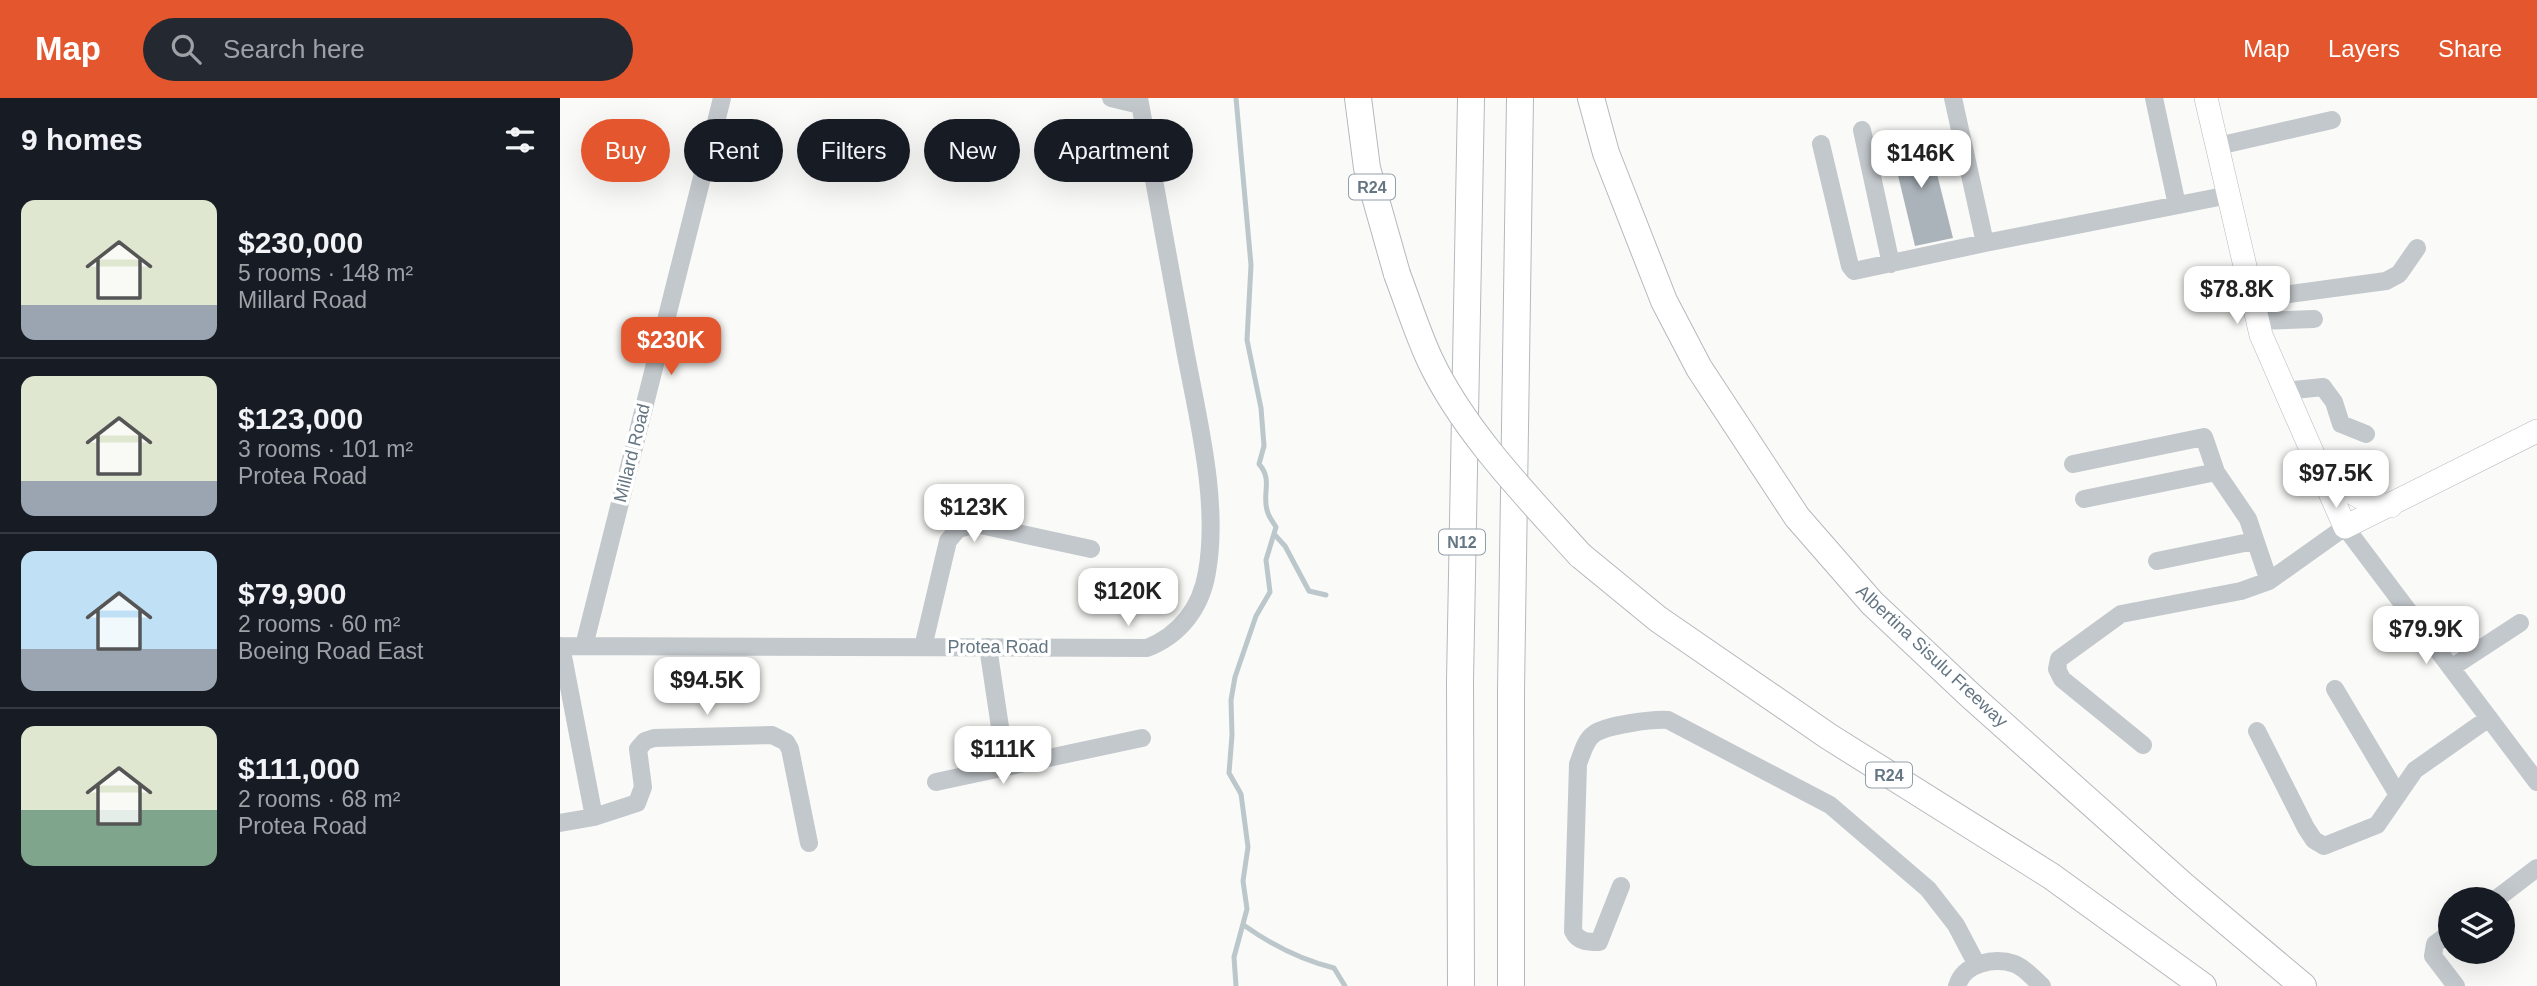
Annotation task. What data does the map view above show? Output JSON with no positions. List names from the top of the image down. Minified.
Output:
{"streets":{"highway":["R24","N12","Albertina Sisulu Freeway"],"street":["Millard Road","Protea Road"]},"crossings":[["Millard Road","Protea Road"]],"page":{"header":"Map","search":"Search here","nav":["Map","Layers","Share"],"heading":"9 homes","chip":["Buy","Rent","Filters","New","Apartment"],"price":["$146K","$78.8K","$230K","$97.5K","$123K","$120K","$79.9K","$94.5K","$111K"],"list":[{"name":"$230,000","note":"5 rooms · 148 m² · Millard Road"},{"name":"$123,000","note":"3 rooms · 101 m² · Protea Road"},{"name":"$79,900","note":"2 rooms · 60 m² · Boeing Road East"},{"name":"$111,000","note":"2 rooms · 68 m² · Protea Road"}]}}
